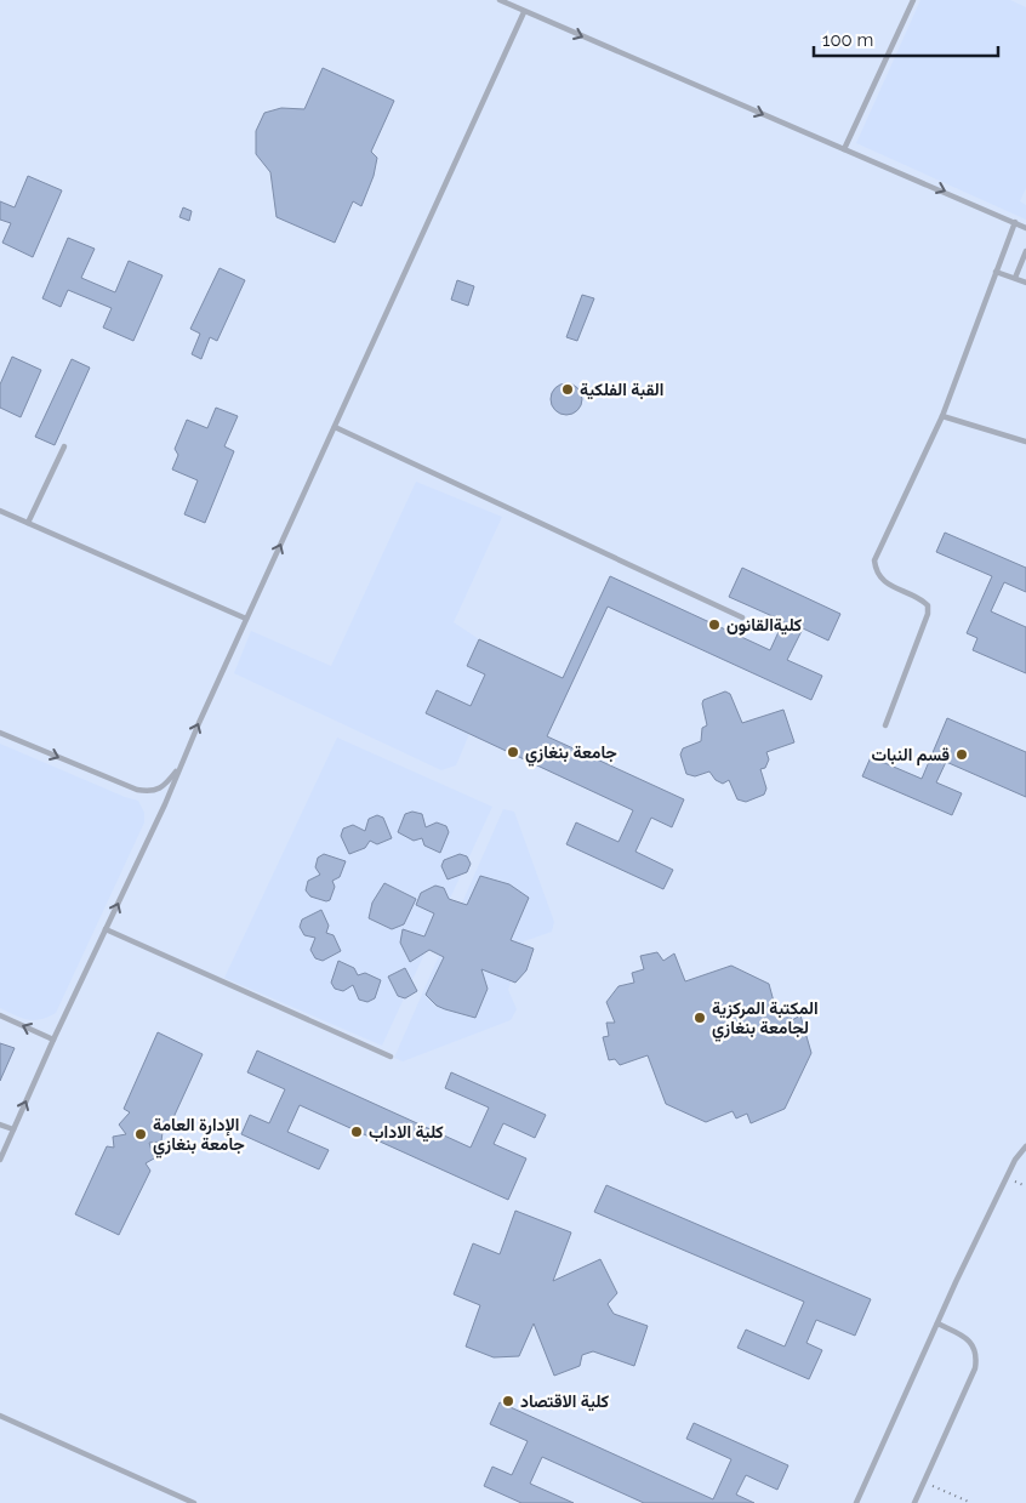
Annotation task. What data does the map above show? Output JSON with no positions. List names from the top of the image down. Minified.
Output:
{"places":["القبة الفلكية","كليةالقانون","جامعة بنغازي","قسم النبات","المكتبة المركزية لجامعة بنغازي","كلية الاداب","الإدارة العامة جامعة بنغازي","كلية الاقتصاد"],"scale_bar":"100 m"}
